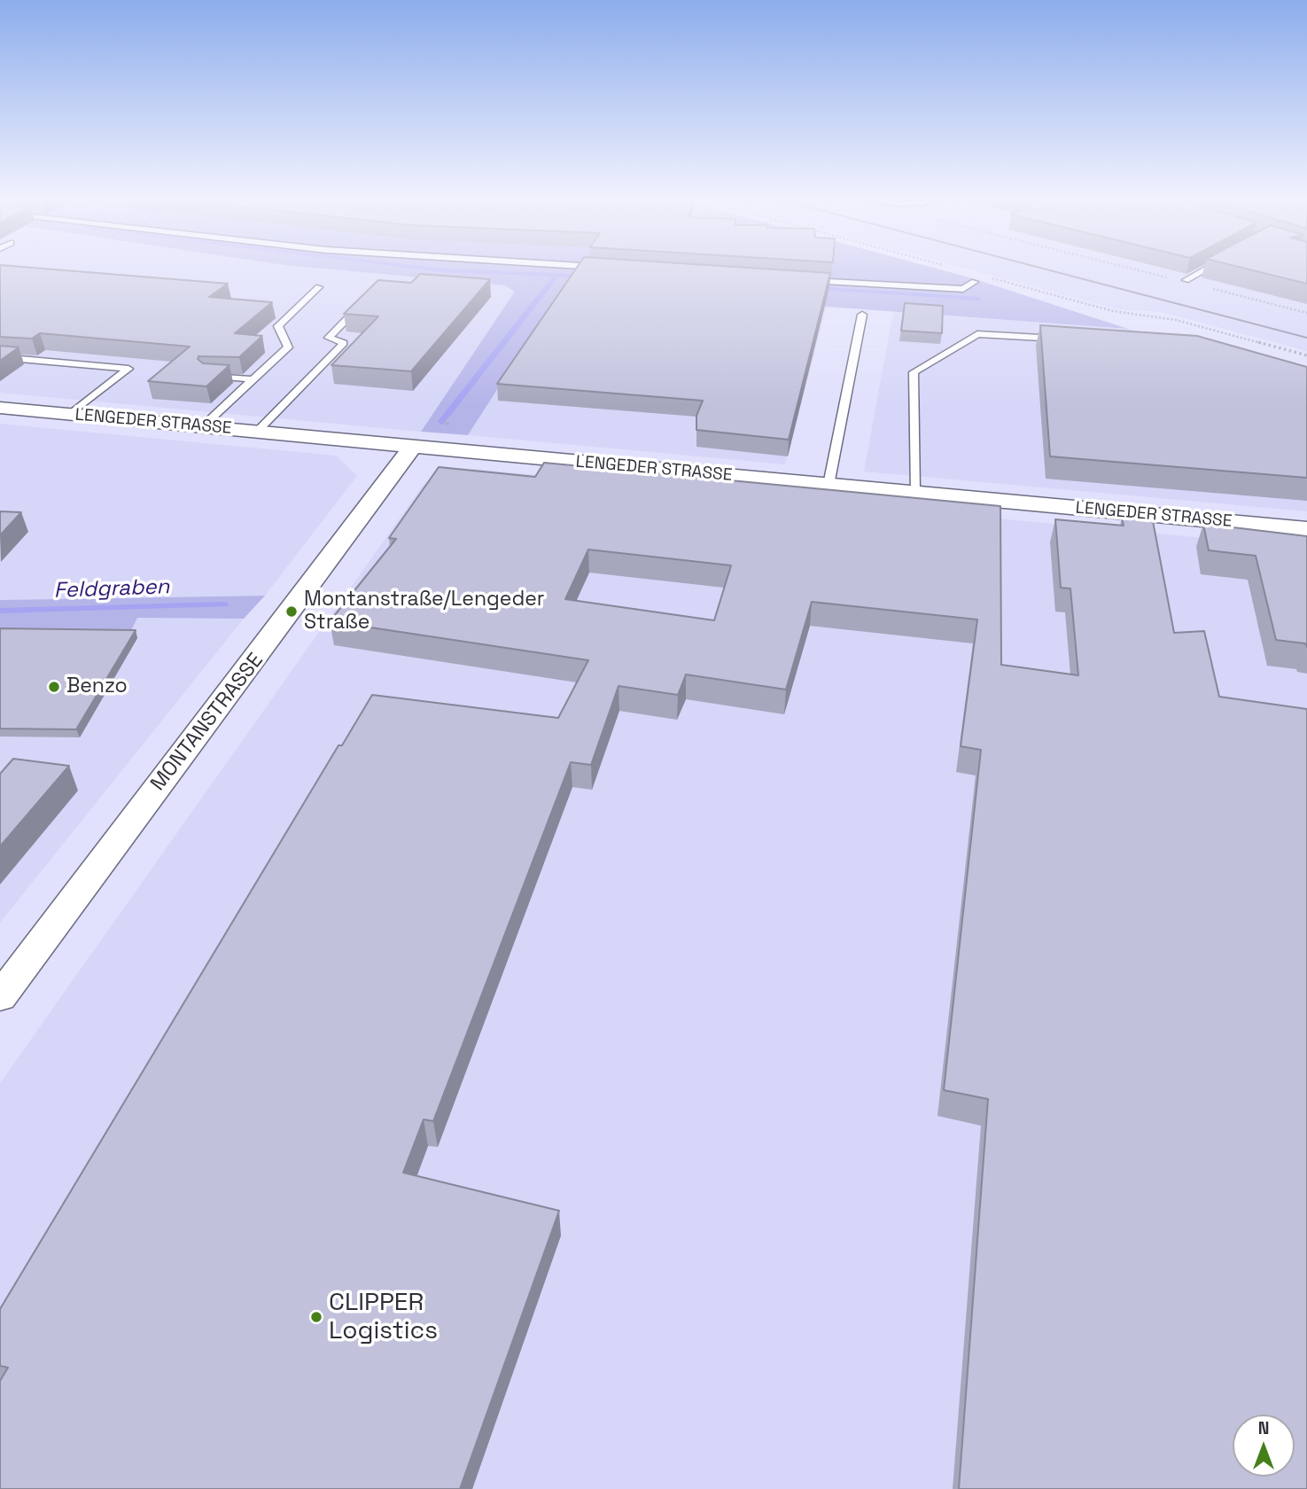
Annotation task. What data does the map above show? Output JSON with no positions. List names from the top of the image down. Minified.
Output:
{"streets":{"street":["LENGEDER STRASSE","MONTANSTRASSE"]},"crossings":[["LENGEDER STRASSE","MONTANSTRASSE"]],"water":["Feldgraben"],"places":["Montanstraße/Lengeder Straße","Benzo","CLIPPER Logistics"],"north":"top"}
